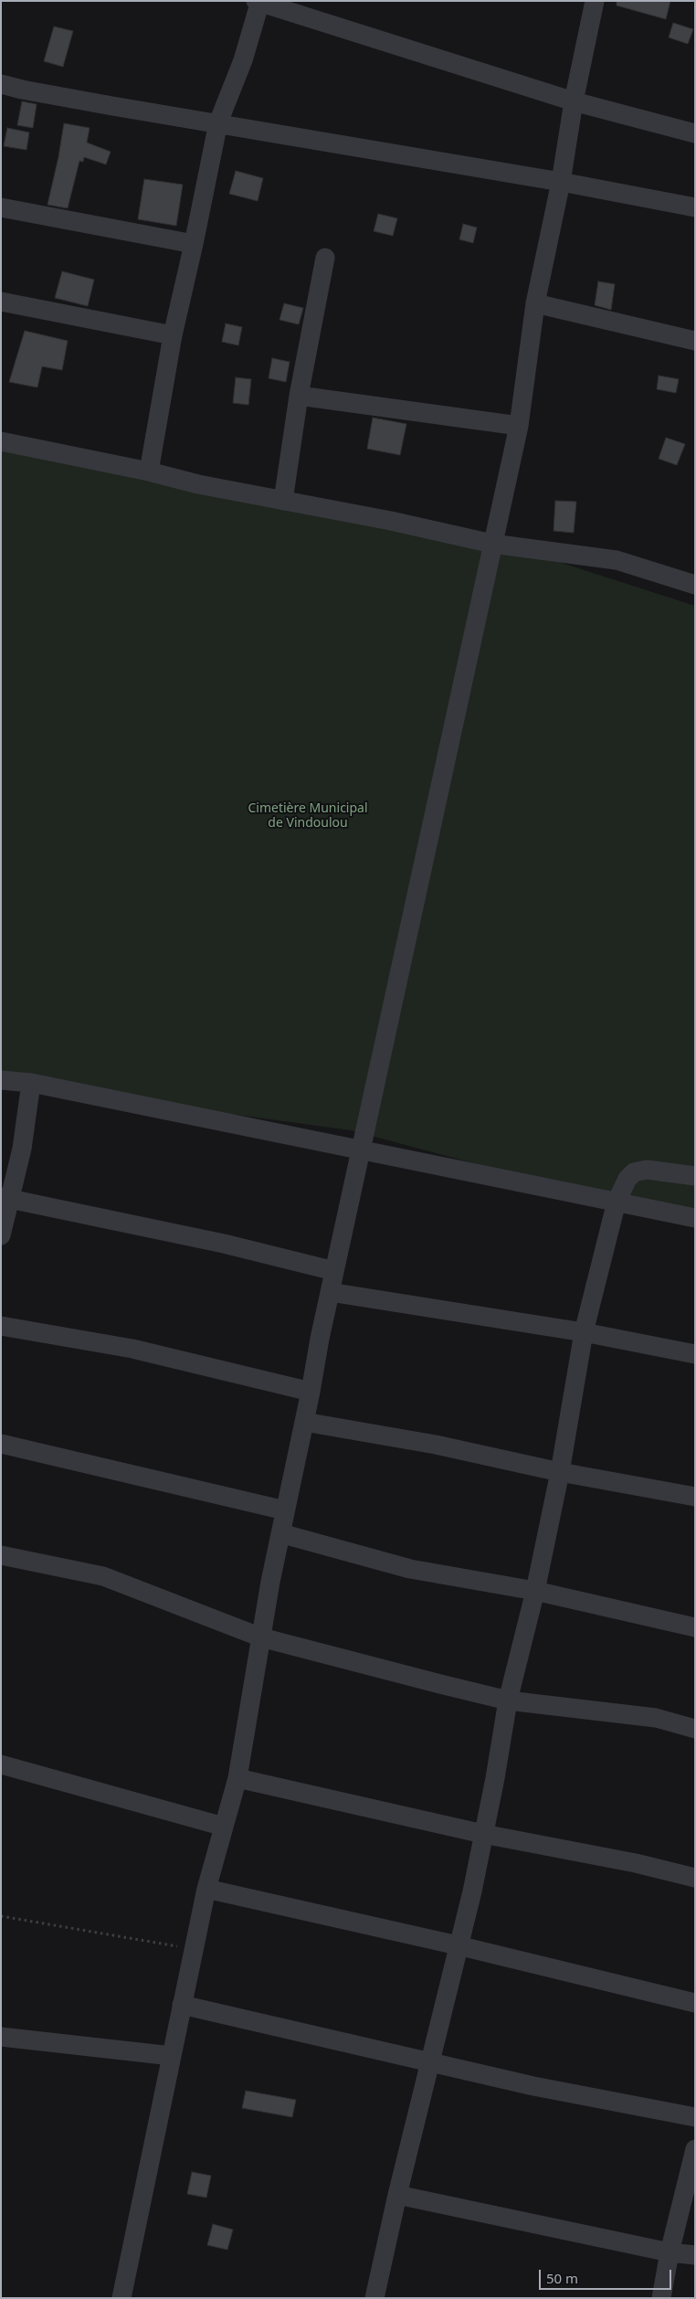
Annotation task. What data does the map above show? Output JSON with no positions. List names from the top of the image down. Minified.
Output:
{"parks":["Cimetière Municipal de Vindoulou"],"scale_bar":"50 m"}
